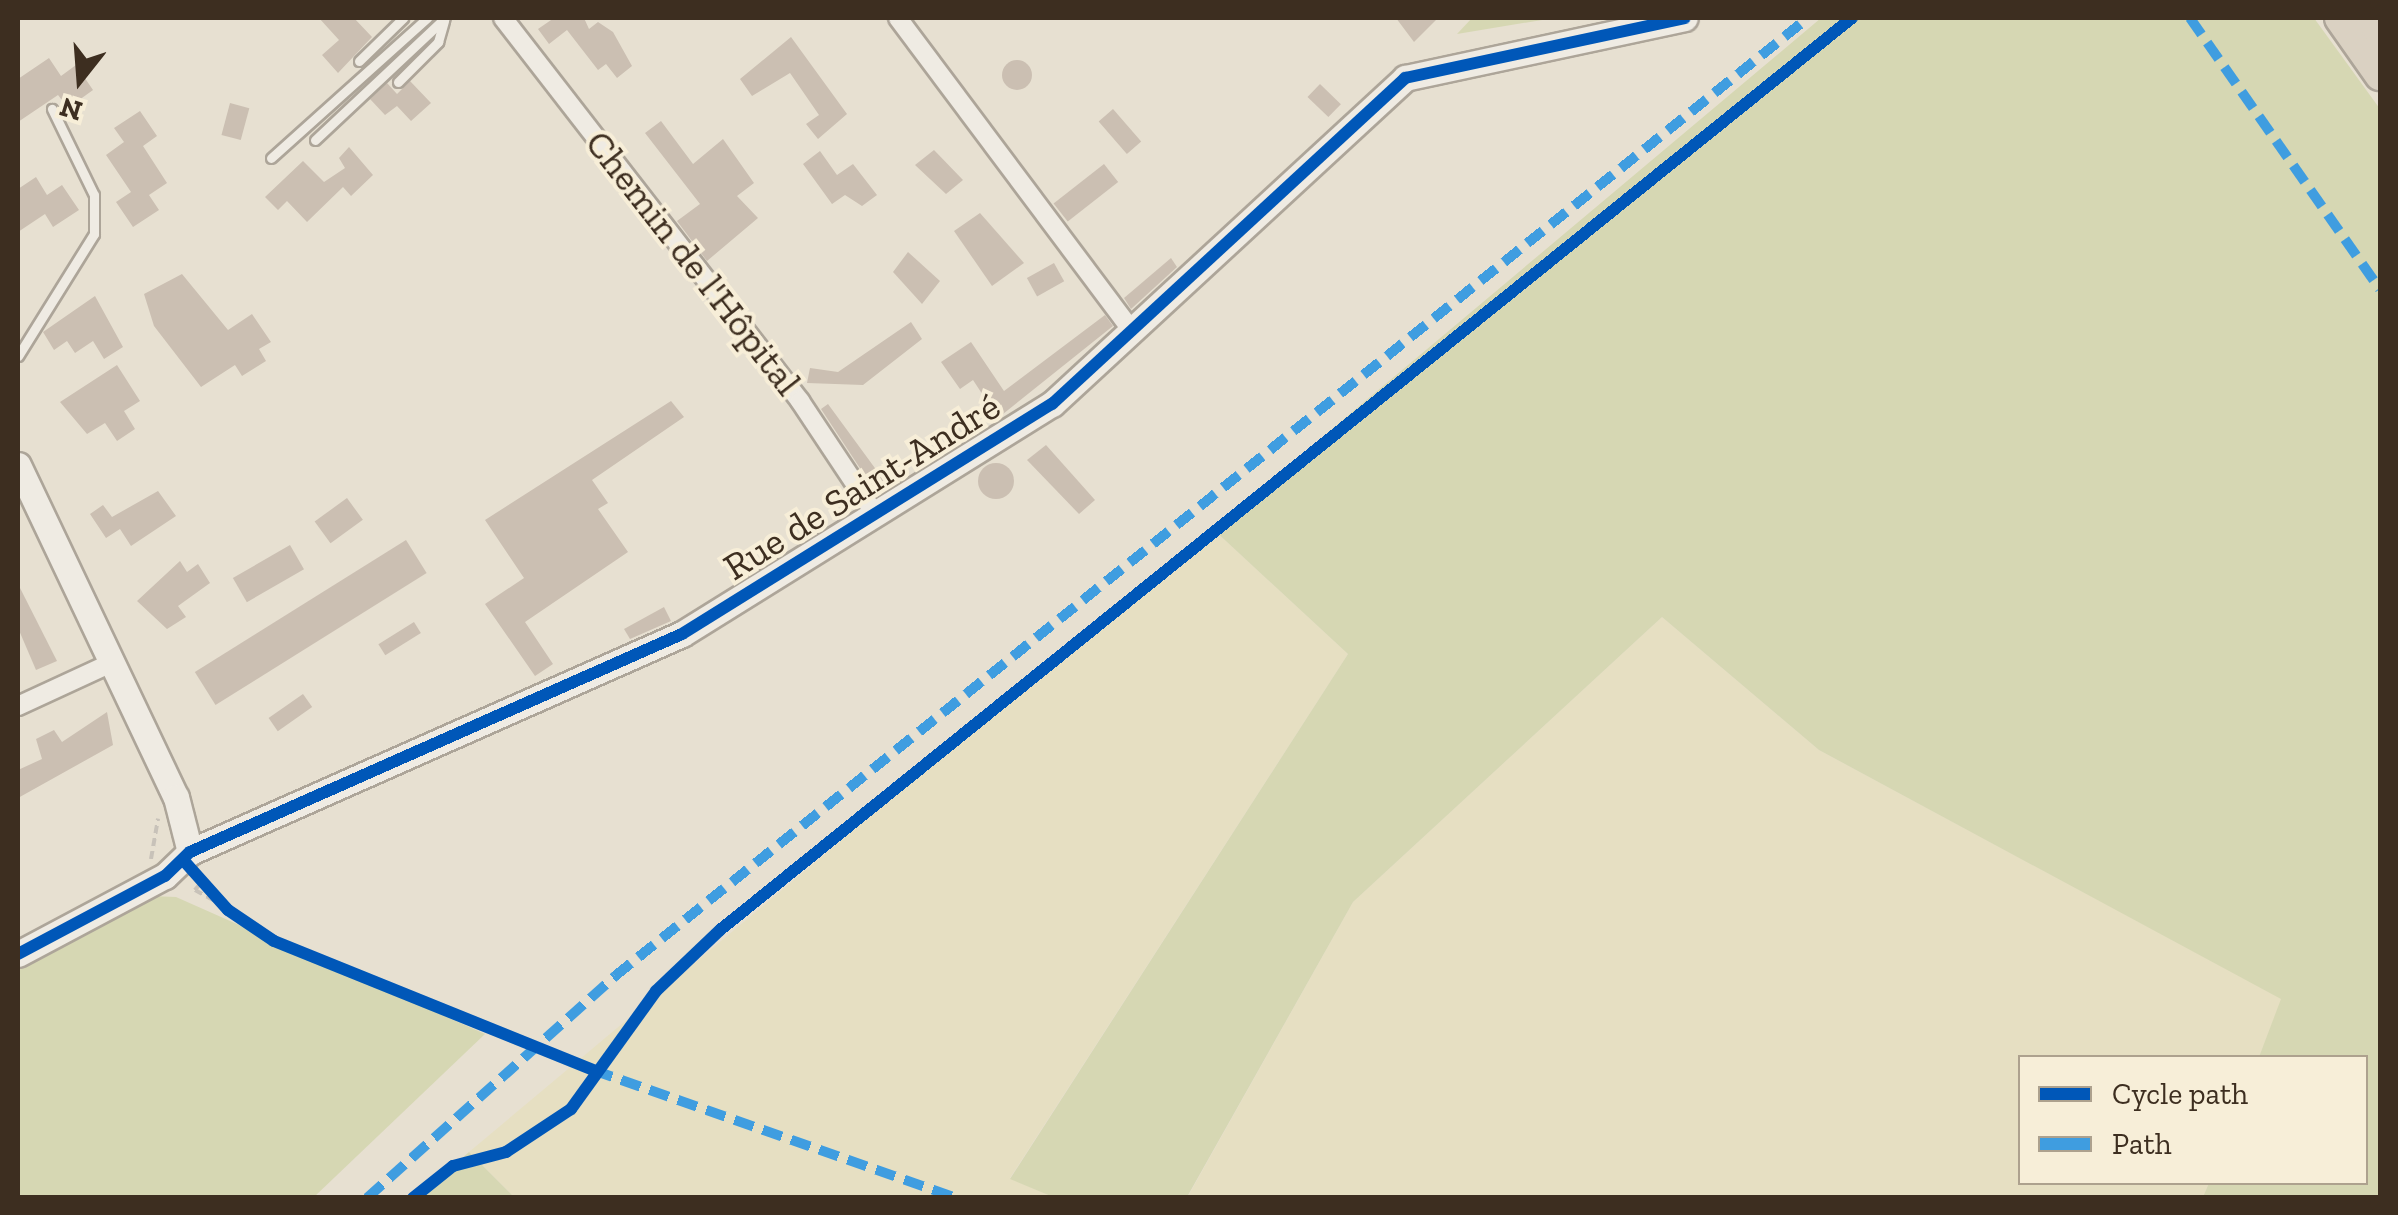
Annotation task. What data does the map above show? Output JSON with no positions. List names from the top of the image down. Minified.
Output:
{"streets":{"street":["Chemin de l'Hôpital","Rue de Saint-André"]},"crossings":[["Chemin de l'Hôpital","Rue de Saint-André"]],"legend":["Cycle path","Path"],"north":"bottom"}
